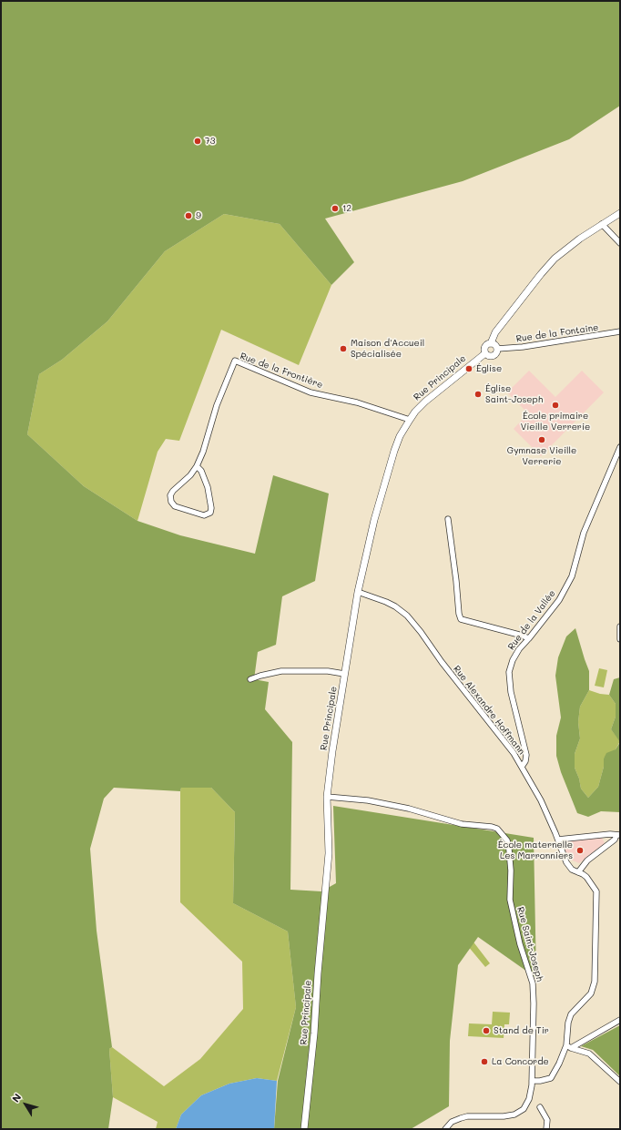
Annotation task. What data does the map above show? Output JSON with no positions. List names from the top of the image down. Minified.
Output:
{"streets":{"street":["Rue de la Fontaine","Rue de la Frontière","Rue Principale","Rue de la Vallée","Rue Alexandre Hoffmann","Rue Saint-Joseph"]},"crossings":[["Rue de la Fontaine","Rue Principale"],["Rue de la Frontière","Rue Principale"],["Rue Principale","Rue Alexandre Hoffmann"],["Rue Principale","Rue Saint-Joseph"],["Rue de la Vallée","Rue Alexandre Hoffmann"],["Rue Alexandre Hoffmann","Rue Saint-Joseph"]],"places":["73","12","9","Maison d'Accueil Spécialisée","Église","Église Saint-Joseph","École primaire Vieille Verrerie","Gymnase Vieille Verrerie","École maternelle Les Marronniers","Stand de Tir","La Concorde"],"north":"top left"}
